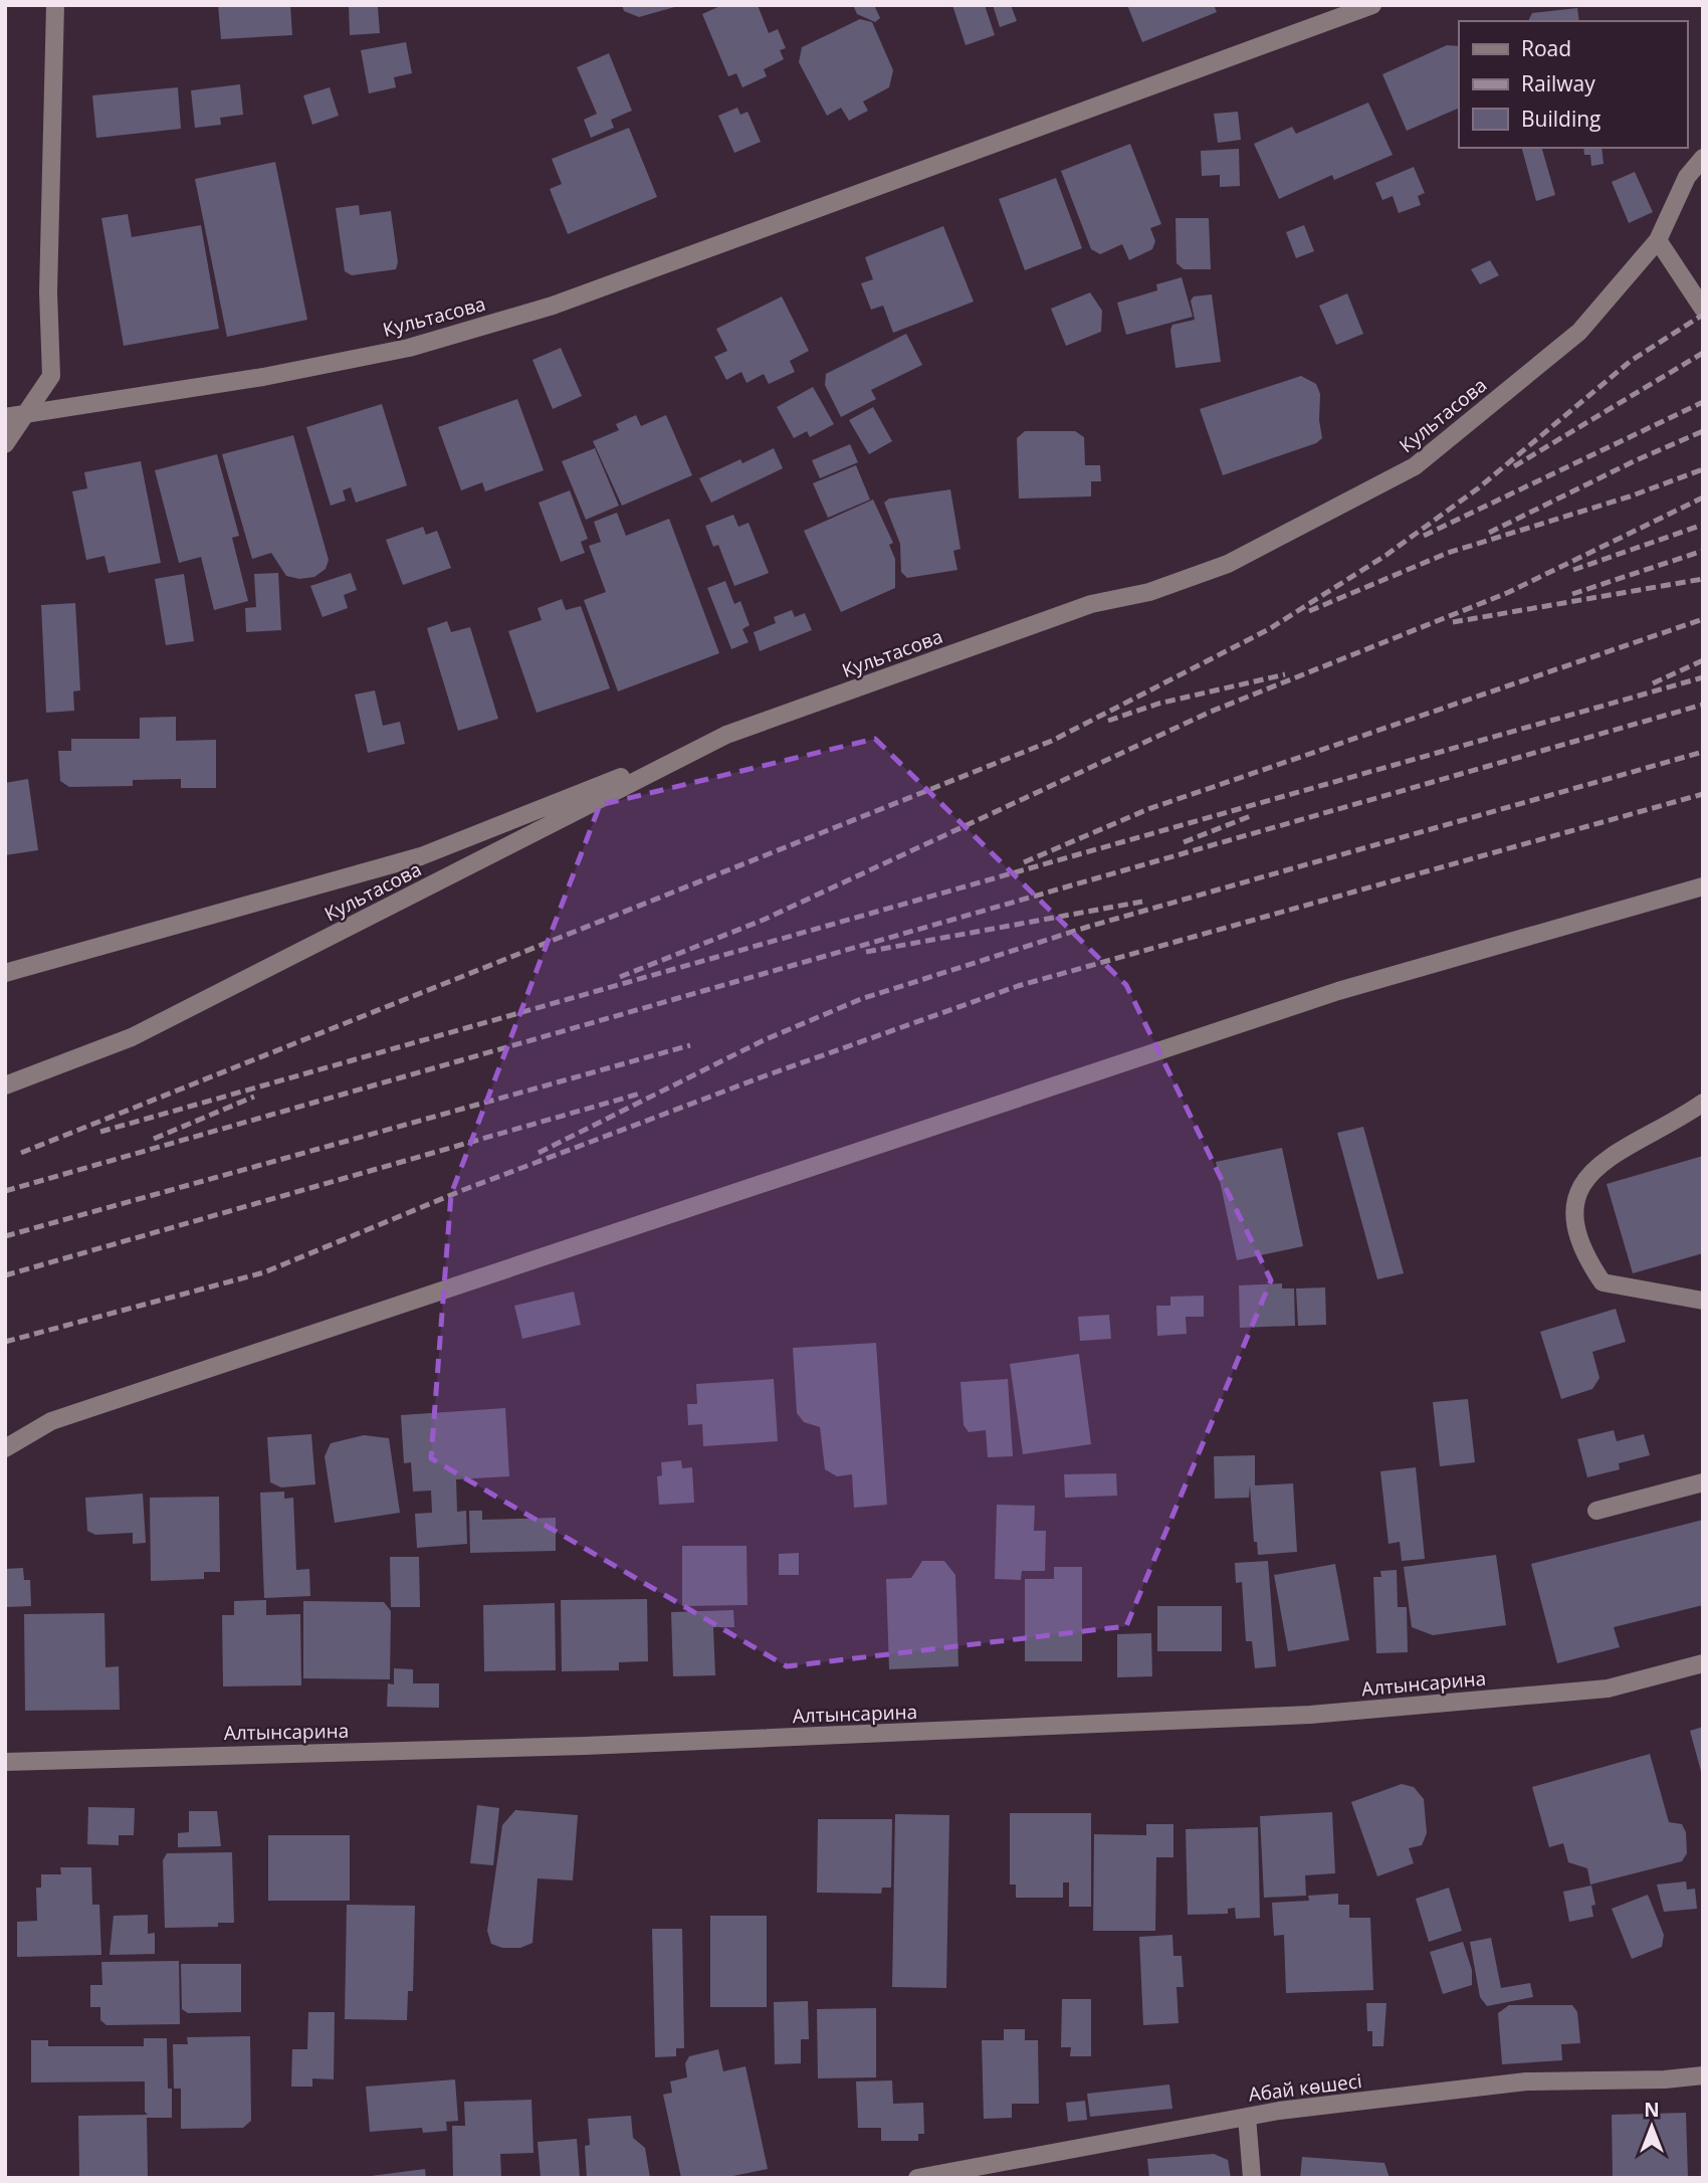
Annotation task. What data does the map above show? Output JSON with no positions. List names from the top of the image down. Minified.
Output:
{"streets":{"street":["Культасова","Алтынсарина","Абай көшесі"]},"legend":["Road","Railway","Building"],"north":"top"}
